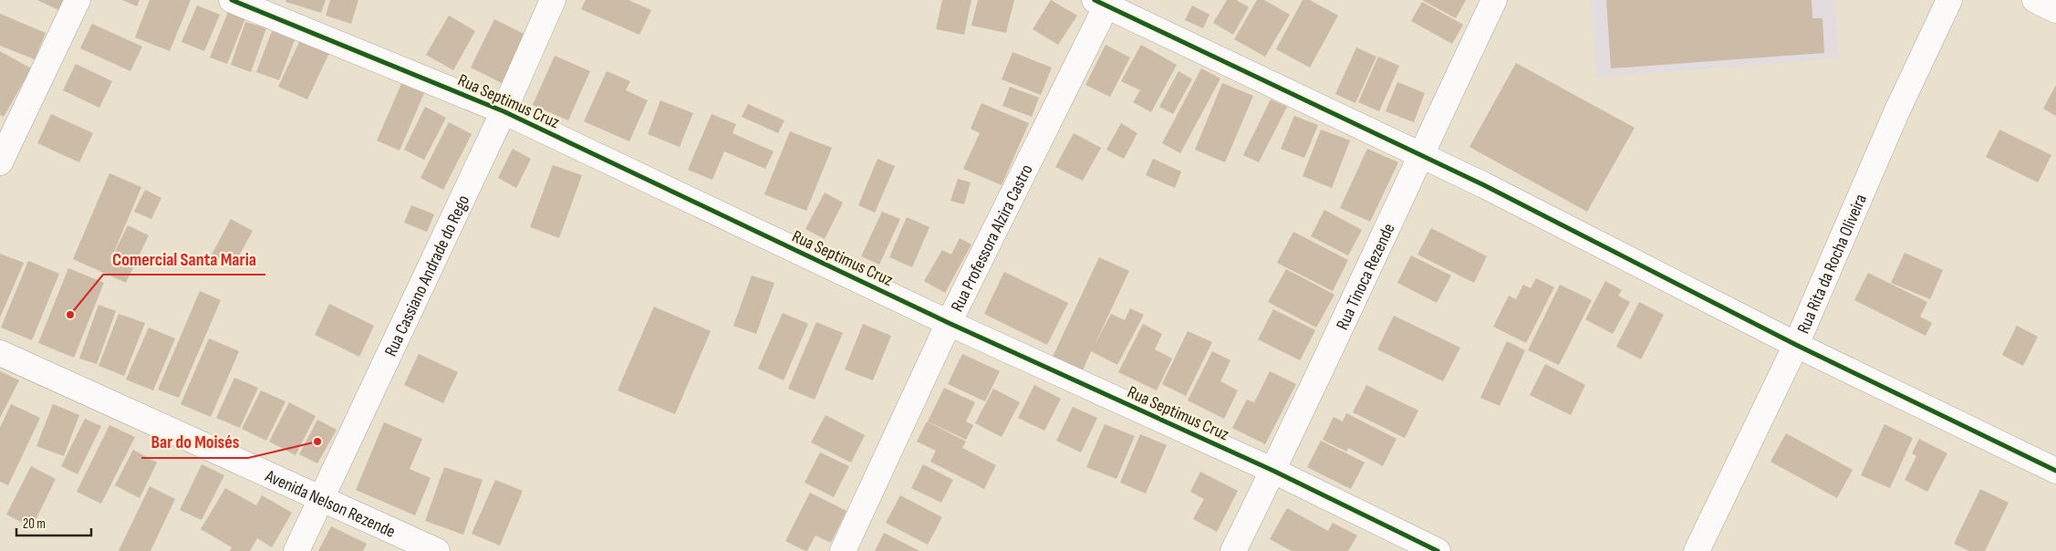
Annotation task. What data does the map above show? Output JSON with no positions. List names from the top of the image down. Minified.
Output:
{"streets":{"street":["Rua Septimus Cruz","Rua Professora Alzira Castro","Rua Rita da Rocha Oliveira","Rua Tinoca Rezende","Rua Cassiano Andrade do Rego","Avenida Nelson Rezende"]},"crossings":[["Rua Septimus Cruz","Rua Professora Alzira Castro"],["Rua Septimus Cruz","Rua Tinoca Rezende"],["Rua Septimus Cruz","Rua Cassiano Andrade do Rego"],["Rua Cassiano Andrade do Rego","Avenida Nelson Rezende"]],"places":["Comercial Santa Maria","Bar do Moisés"],"scale_bar":"20 m"}
